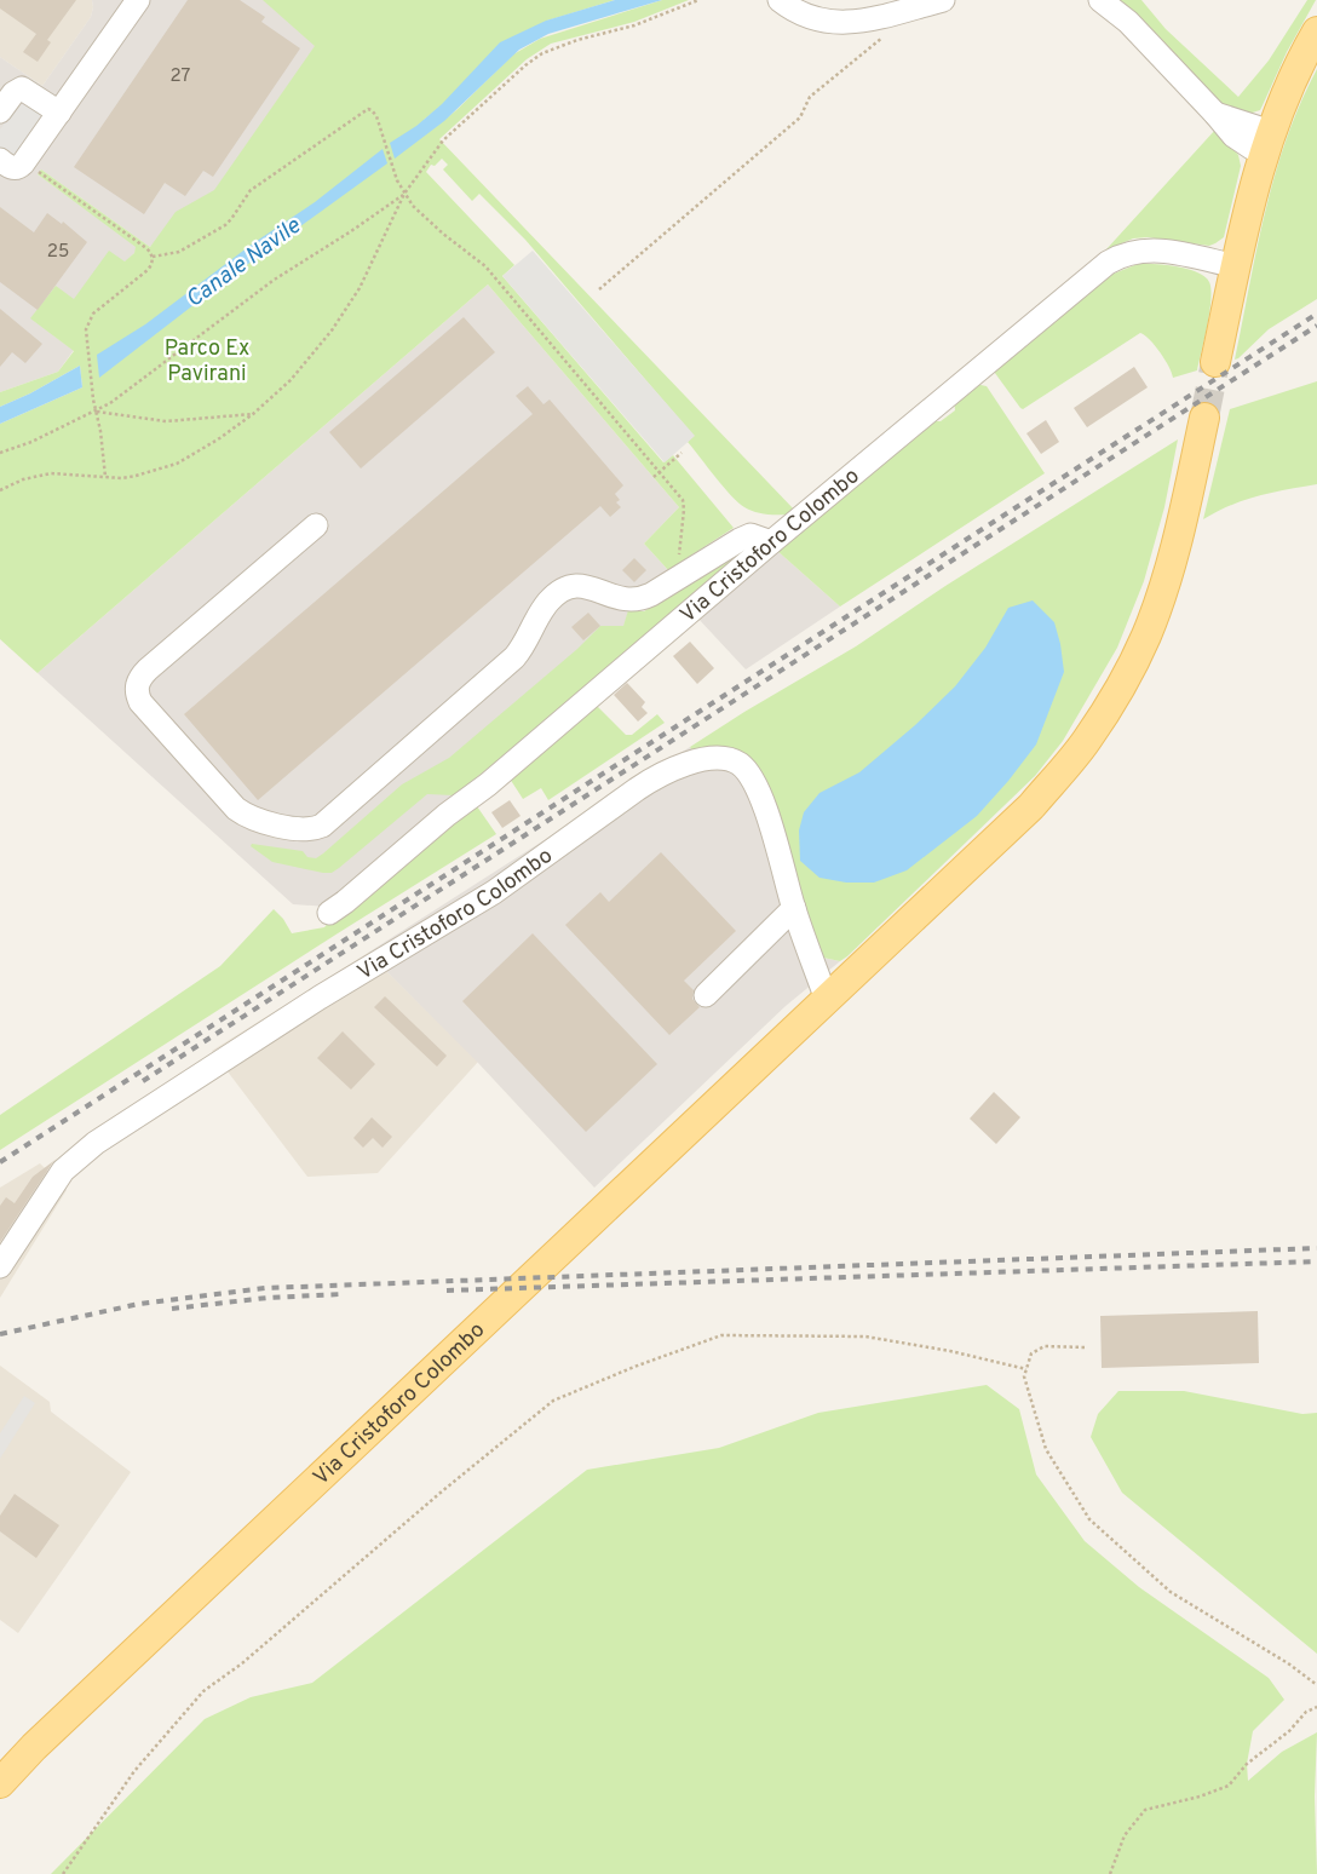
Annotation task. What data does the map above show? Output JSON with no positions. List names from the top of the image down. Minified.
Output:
{"streets":{"main road":["Via Cristoforo Colombo"]},"water":["Canale Navile"],"parks":["Parco Ex Pavirani"],"house_numbers":["27","25"]}
